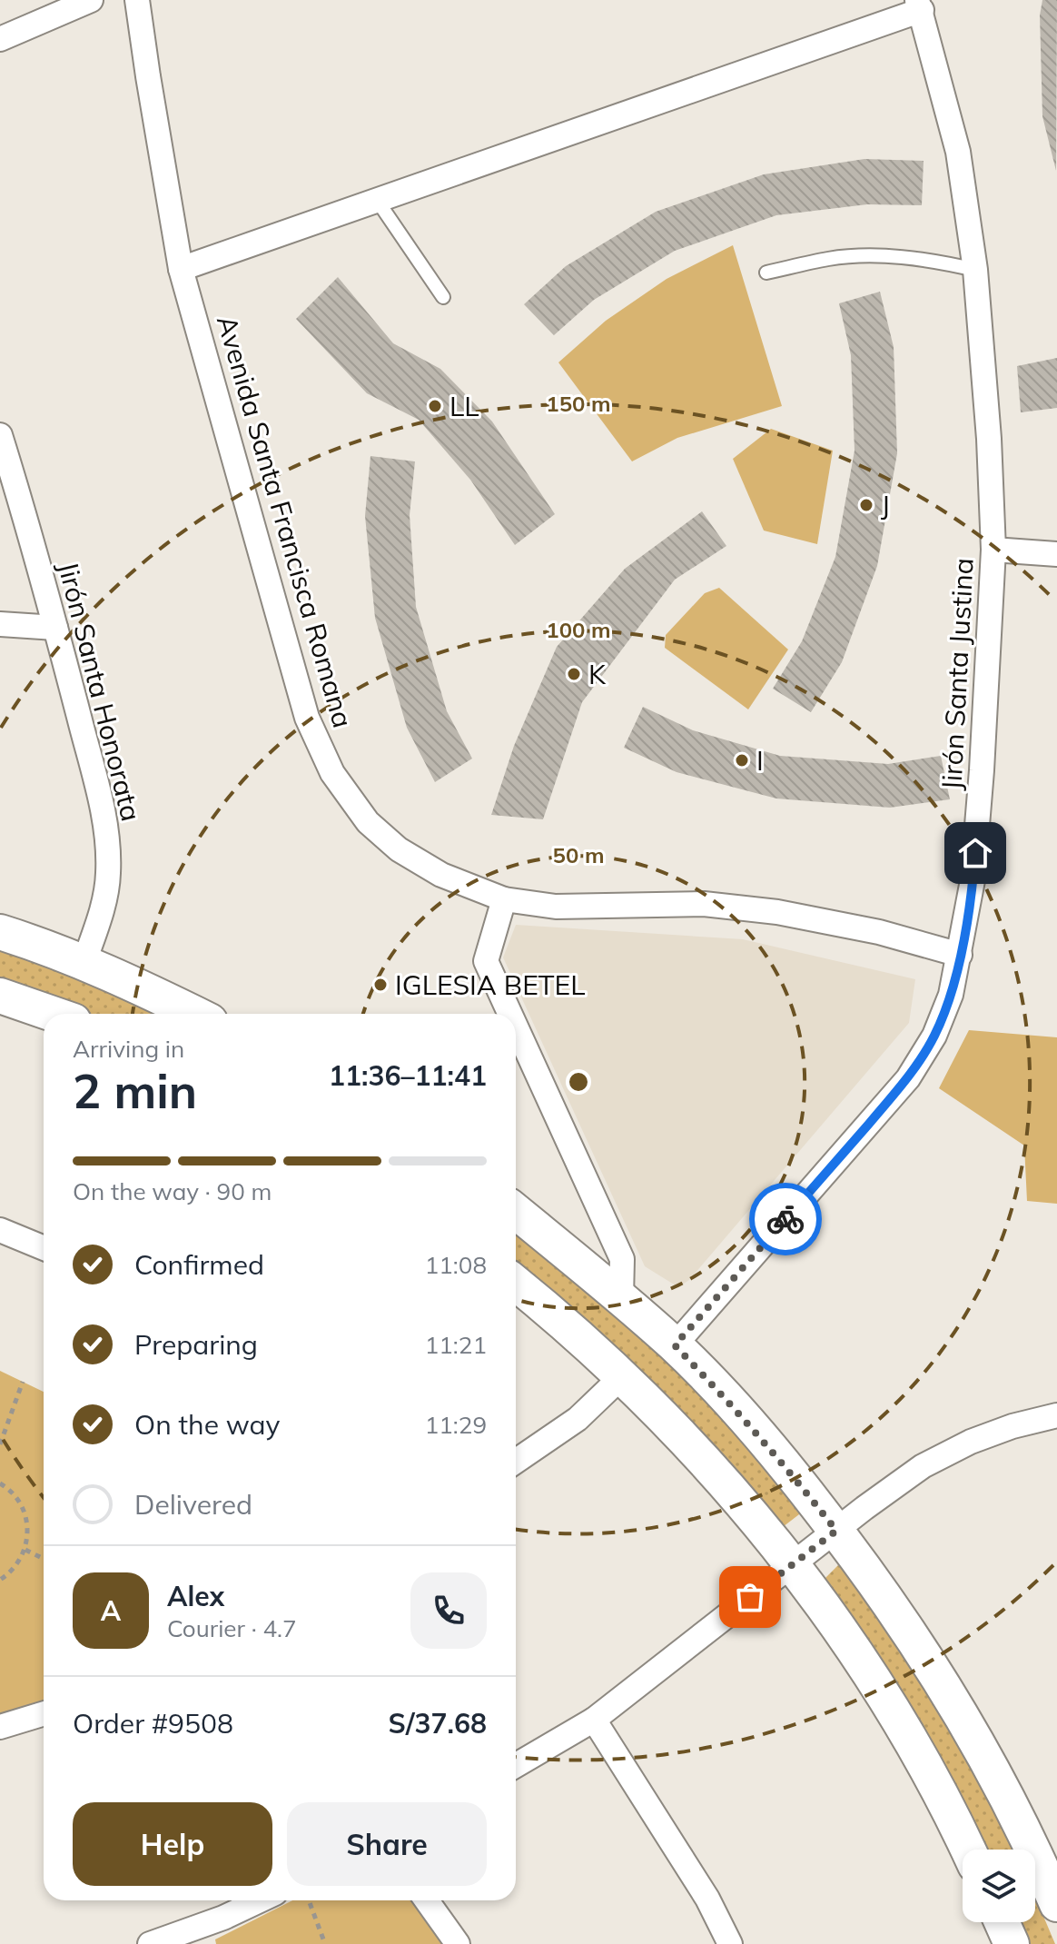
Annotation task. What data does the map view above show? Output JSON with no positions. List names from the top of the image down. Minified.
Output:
{"streets":{"street":["Avenida Santa Francisca Romana","Jirón Santa Justina","Jirón Santa Honorata"]},"crossings":[["Avenida Santa Francisca Romana","Jirón Santa Justina"]],"places":["LL","J","K","I","IGLESIA BETEL"],"page":{"heading":["2 min","Arriving in","11:36–11:41"],"panel":["Alex","Courier · 4.7","Order #9508","S/37.68"],"bar":"On the way · 90 m","list":[["Confirmed","11:08"],["Preparing","11:21"],["On the way","11:29"],"Delivered"],"round":"A","buttons":["Help","Share"]},"rings":["150 m","100 m","50 m"]}
